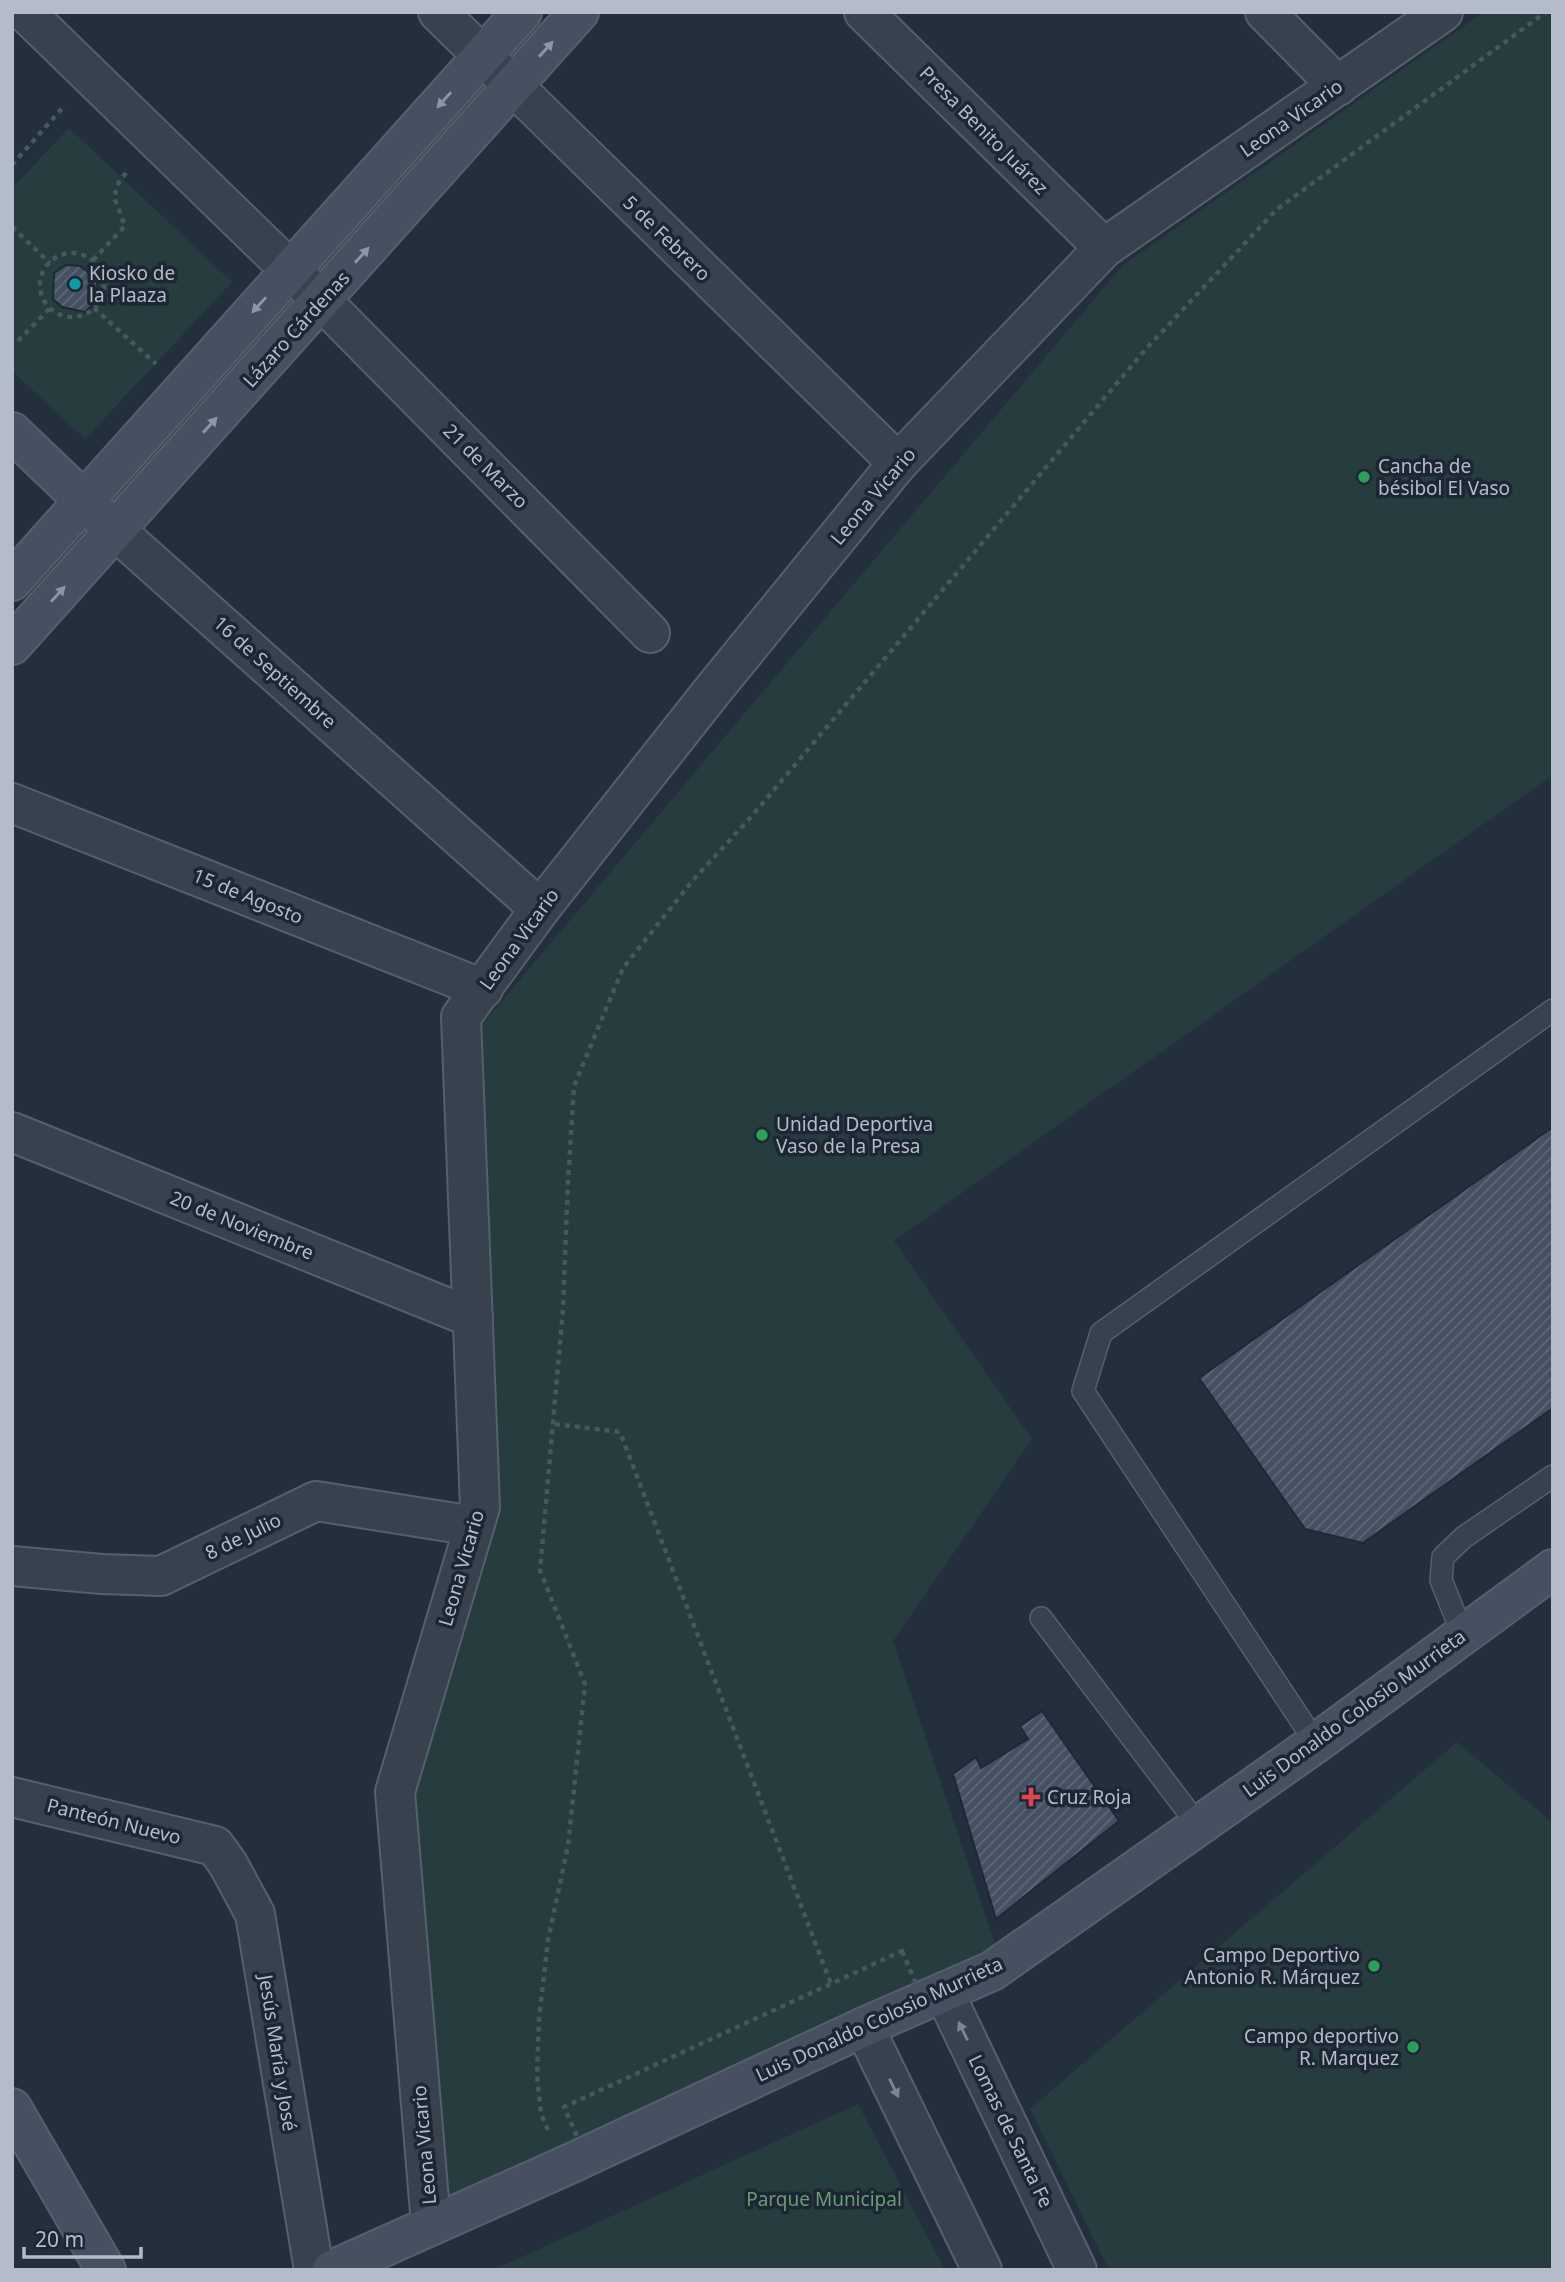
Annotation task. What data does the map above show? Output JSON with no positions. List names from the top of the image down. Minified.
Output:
{"streets":{"street":["Leona Vicario","Presa Benito Juárez","5 de Febrero","Lázaro Cárdenas","21 de Marzo","16 de Septiembre","15 de Agosto","20 de Noviembre","8 de Julio","Luis Donaldo Colosio Murrieta","Panteón Nuevo","Jesús María y José","Lomas de Santa Fe"]},"crossings":[["Leona Vicario","Presa Benito Juárez"],["Leona Vicario","5 de Febrero"],["Leona Vicario","16 de Septiembre"],["Leona Vicario","15 de Agosto"],["Leona Vicario","20 de Noviembre"],["Leona Vicario","8 de Julio"],["Leona Vicario","Luis Donaldo Colosio Murrieta"],["5 de Febrero","Lázaro Cárdenas"],["Lázaro Cárdenas","21 de Marzo"],["Lázaro Cárdenas","16 de Septiembre"],["Luis Donaldo Colosio Murrieta","Lomas de Santa Fe"],["Panteón Nuevo","Jesús María y José"]],"parks":["Parque Municipal"],"places":{"other":["Kiosko de la Plaaza","Cancha de bésibol El Vaso","Unidad Deportiva Vaso de la Presa","Campo Deportivo Antonio R. Márquez","Campo deportivo R. Marquez"],"health":["Cruz Roja"]},"scale_bar":"20 m"}
